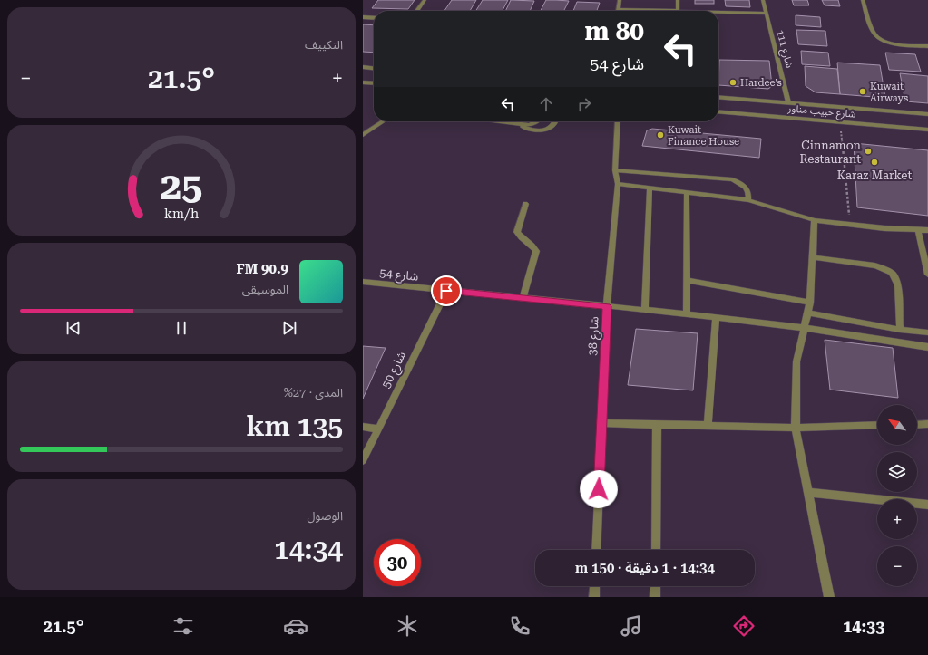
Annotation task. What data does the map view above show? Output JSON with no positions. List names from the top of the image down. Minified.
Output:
{"streets":{"street":["شارع 111","شارع حبيب مناور","شارع 54","شارع 38","شارع 50"]},"crossings":[["شارع 111","شارع حبيب مناور"],["شارع 54","شارع 38"],["شارع 54","شارع 50"]],"places":["Hardee's","Kuwait Airways","Kuwait Finance House","Cinnamon Restaurant","Karaz Market"],"north":"top left","page":{"tile":["التكييف",["المدى · 27%","135 km"],["الوصول","14:34"]],"turn":["80 m","شارع 54"],"heat":["−","21.5°","+"],"song":["90.9 FM","الموسيقى"],"map_buttons":["+","−"],"limit":"30","trip":"14:34 · 1 دقيقة · 150 m","tabs":["14:33","21.5°"],"gauge":["25","km/h"]}}
